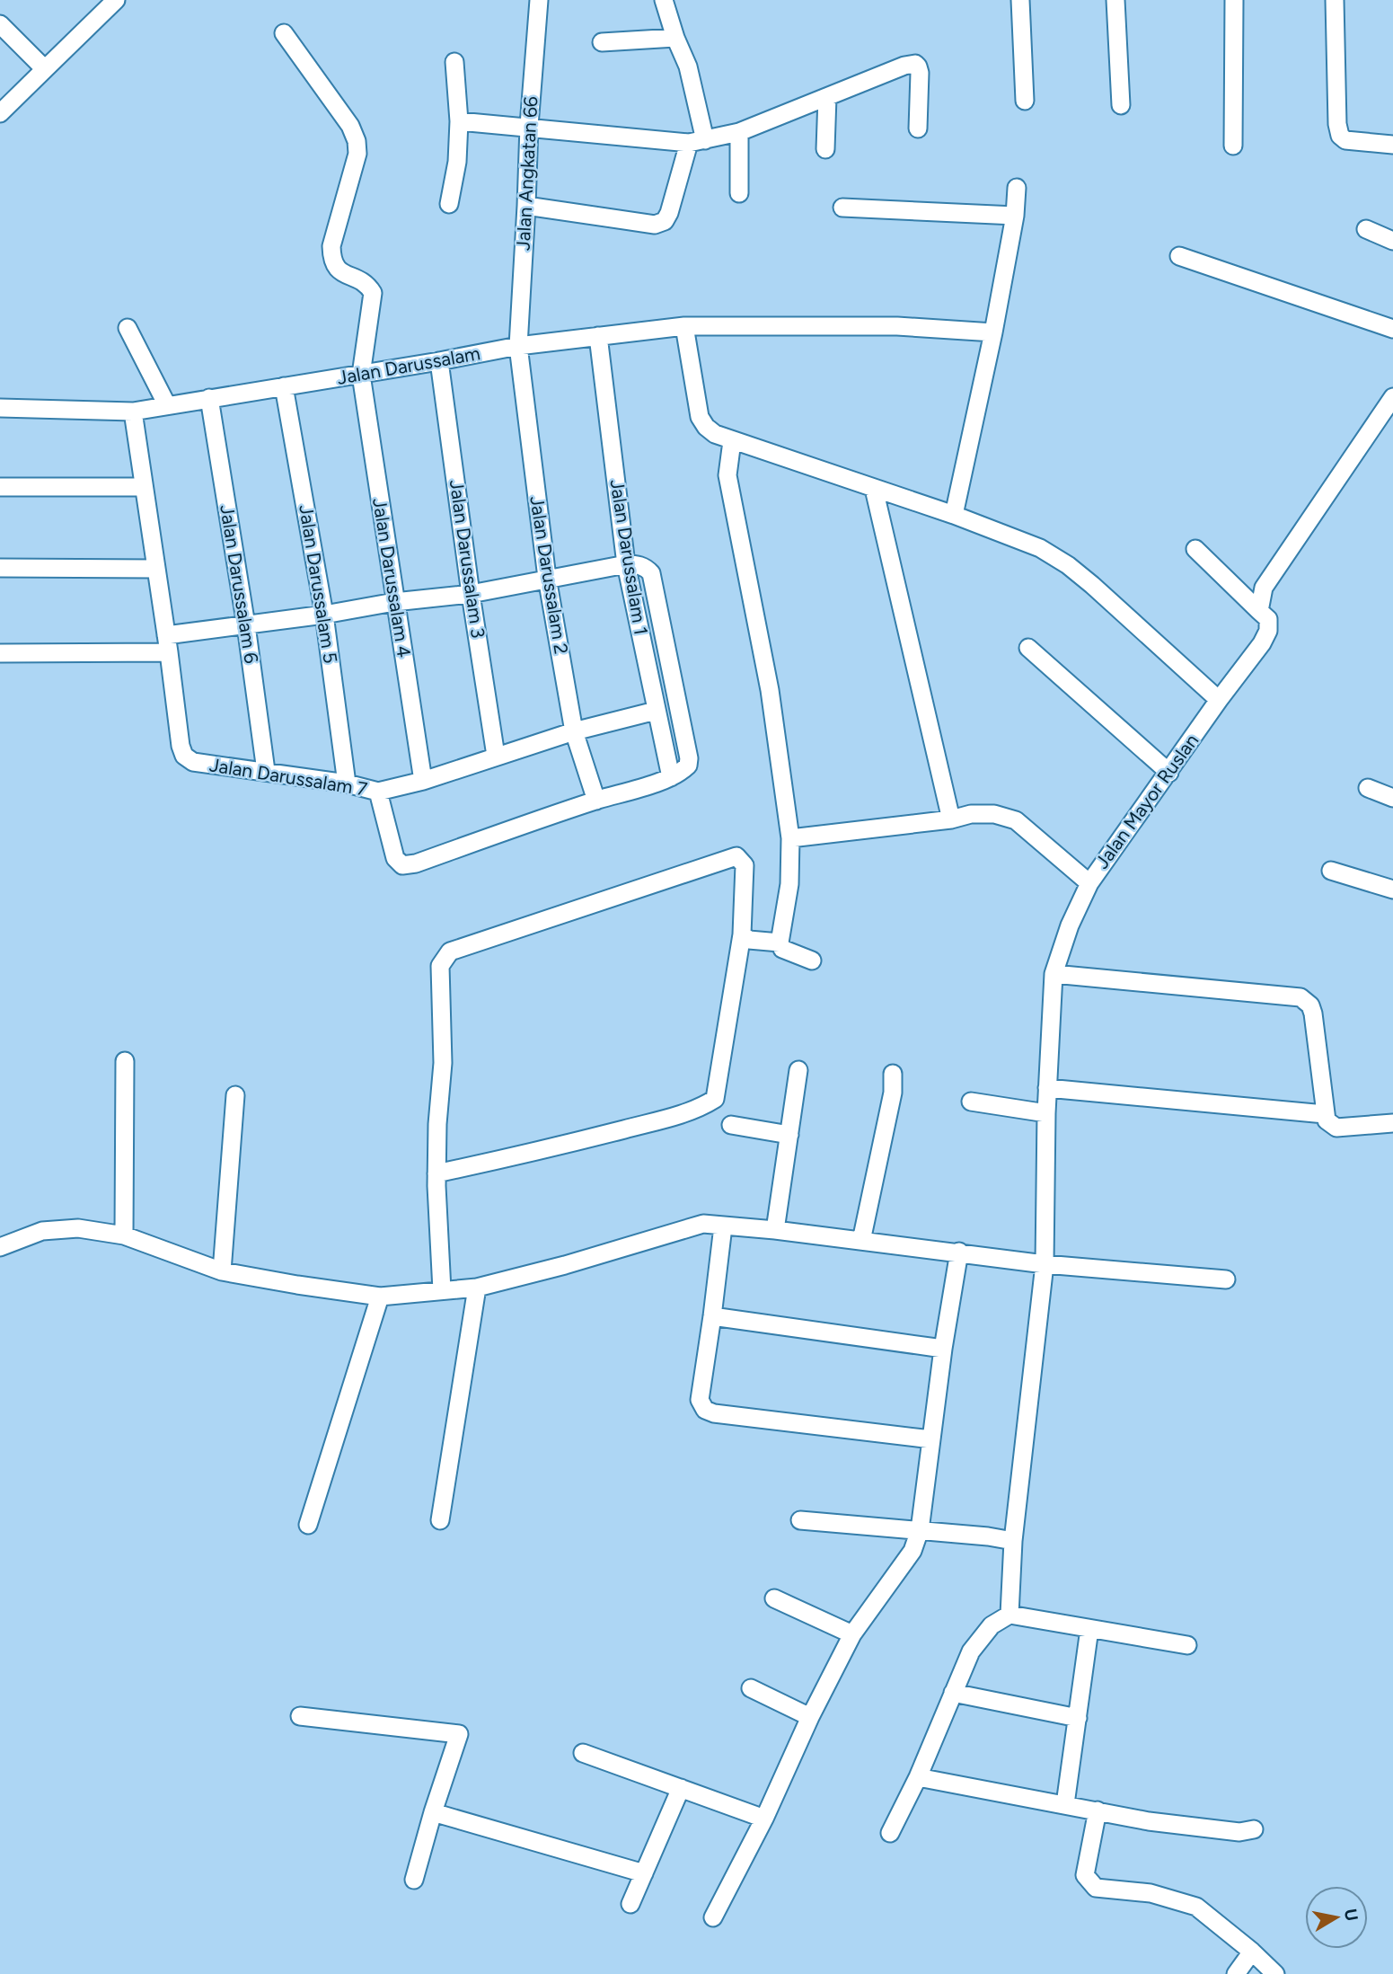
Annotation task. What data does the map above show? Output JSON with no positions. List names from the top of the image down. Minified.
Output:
{"streets":{"street":["Jalan Angkatan 66","Jalan Darussalam","Jalan Darussalam 1","Jalan Darussalam 3","Jalan Darussalam 2","Jalan Darussalam 4","Jalan Darussalam 6","Jalan Darussalam 5","Jalan Darussalam 7","Jalan Mayor Ruslan"]},"crossings":[["Jalan Angkatan 66","Jalan Darussalam"],["Jalan Angkatan 66","Jalan Darussalam 2"],["Jalan Darussalam","Jalan Darussalam 1"],["Jalan Darussalam","Jalan Darussalam 3"],["Jalan Darussalam","Jalan Darussalam 2"],["Jalan Darussalam","Jalan Darussalam 4"],["Jalan Darussalam","Jalan Darussalam 6"],["Jalan Darussalam","Jalan Darussalam 5"],["Jalan Darussalam","Jalan Darussalam 7"],["Jalan Darussalam 1","Jalan Darussalam 7"],["Jalan Darussalam 3","Jalan Darussalam 7"],["Jalan Darussalam 2","Jalan Darussalam 7"],["Jalan Darussalam 4","Jalan Darussalam 7"],["Jalan Darussalam 6","Jalan Darussalam 7"],["Jalan Darussalam 5","Jalan Darussalam 7"]],"north":"right"}
